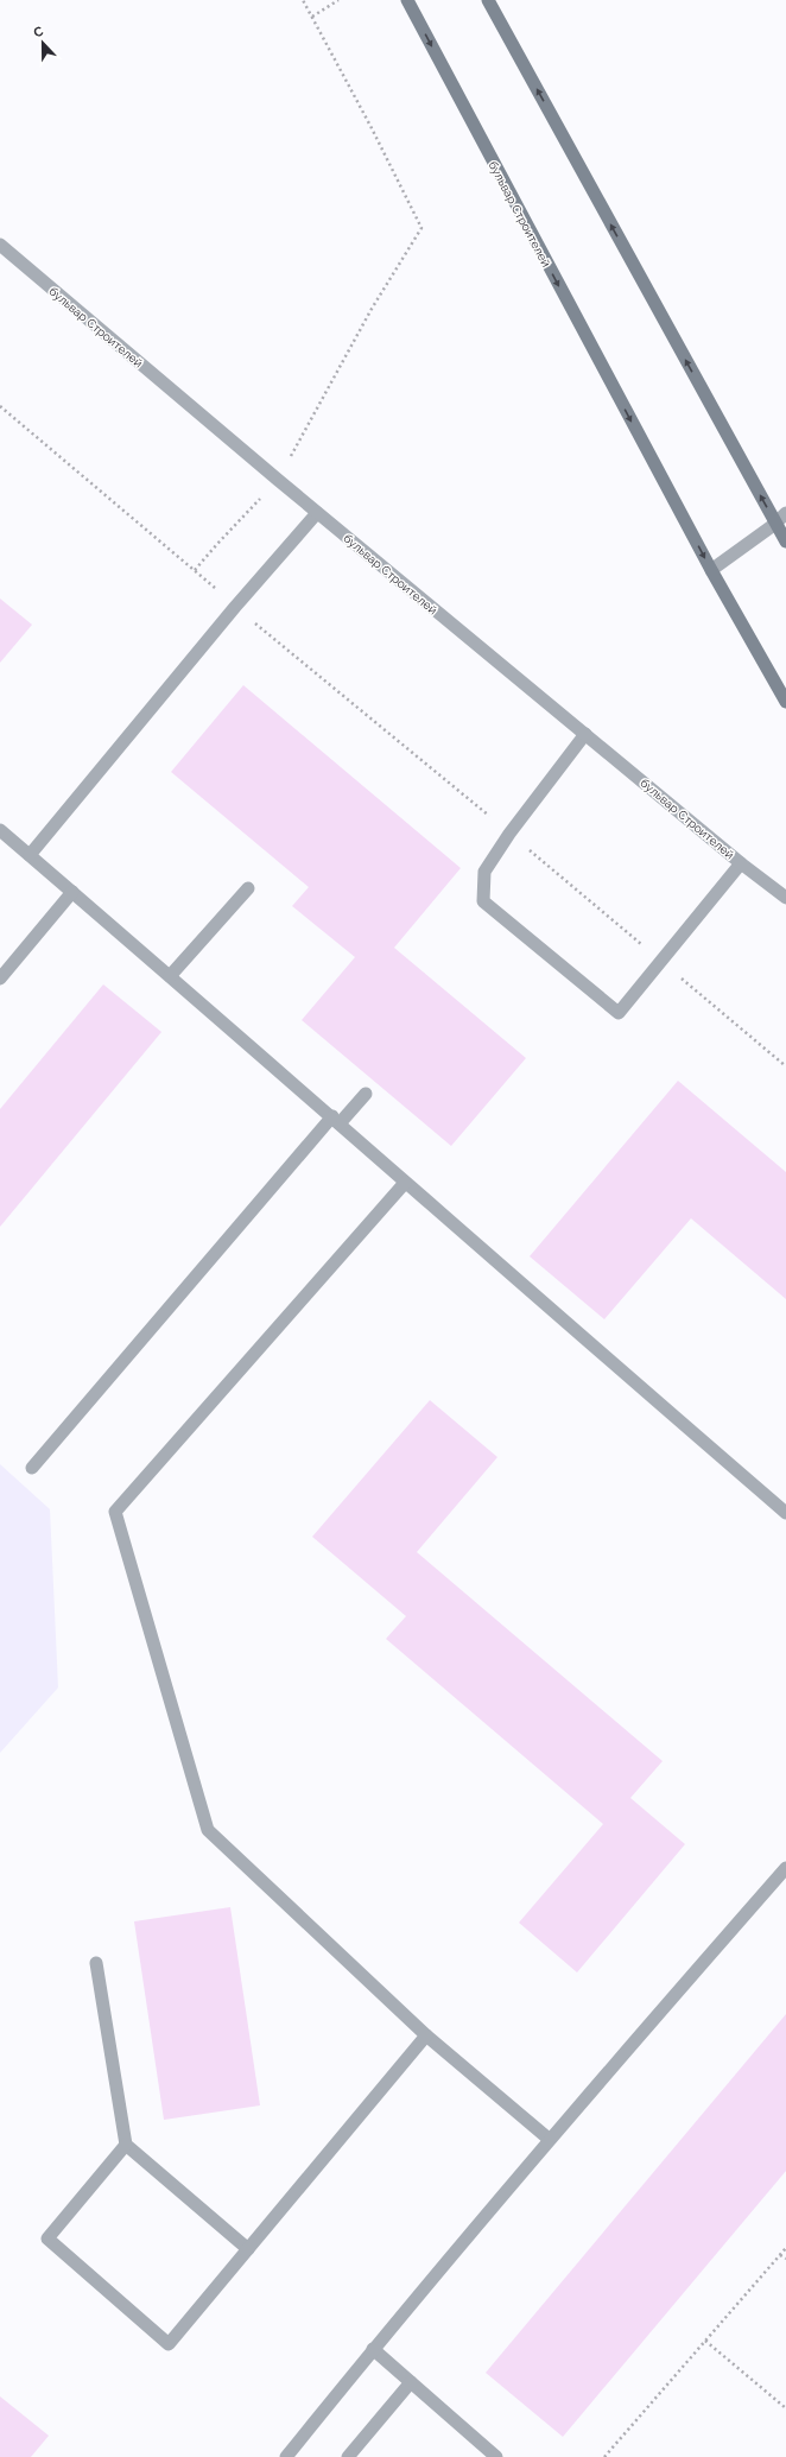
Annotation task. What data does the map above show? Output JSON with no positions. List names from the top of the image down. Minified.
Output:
{"streets":{"main road":["бульвар Строителей"]},"north":"top"}
